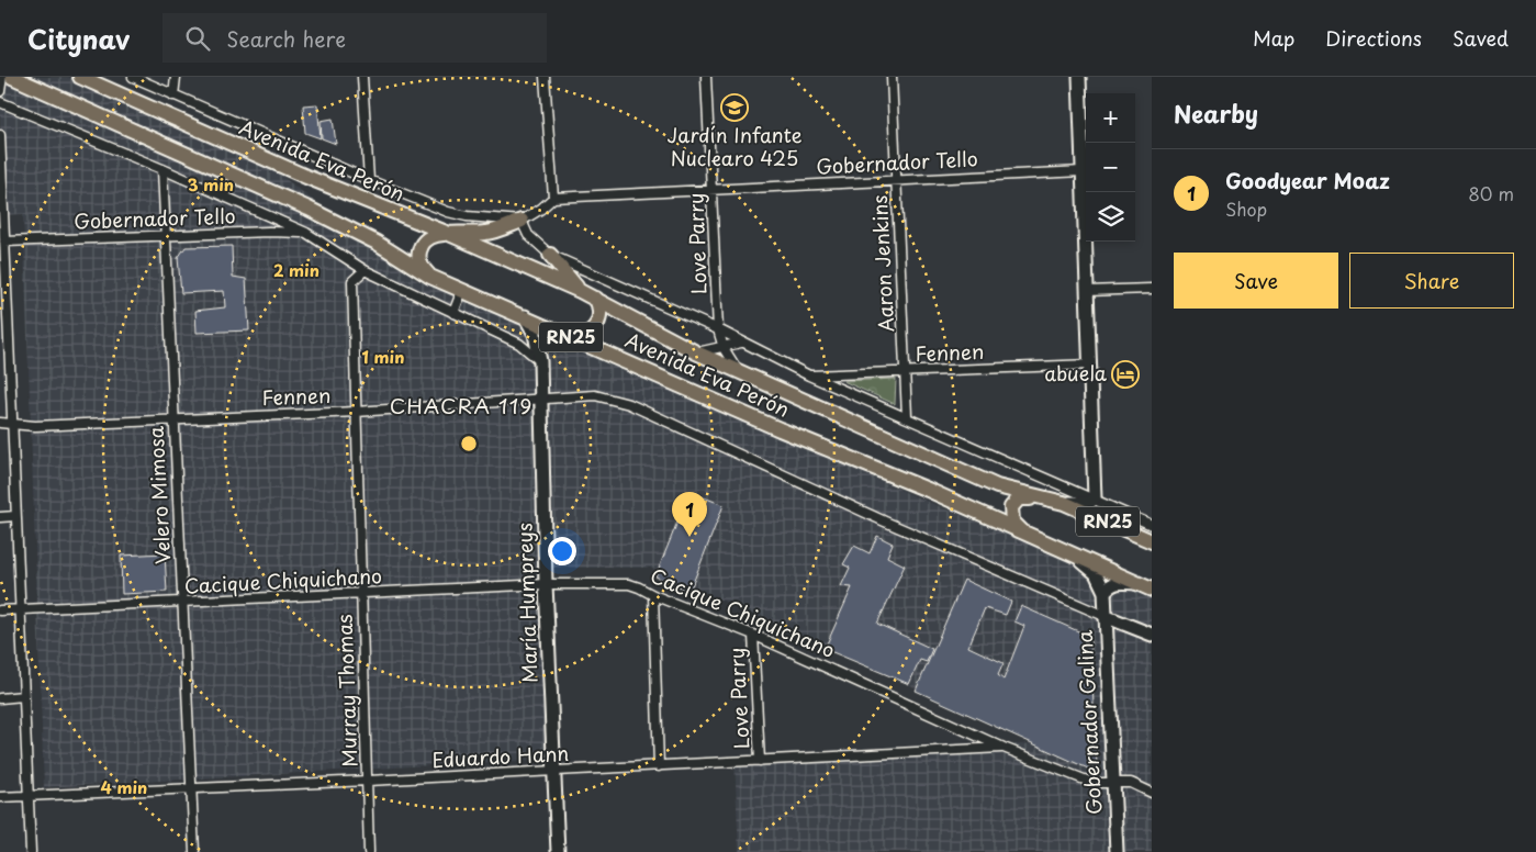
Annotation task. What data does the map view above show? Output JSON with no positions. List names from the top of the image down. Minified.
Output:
{"streets":{"main road":["Avenida Eva Perón","RN25"],"street":["Gobernador Tello","Love Parry","Aaron Jenkins","Fennen","Velero Mimosa","Cacique Chiquichano","María Humpreys","Murray Thomas","Gobernador Galina","Eduardo Hann"]},"crossings":[["Avenida Eva Perón","Love Parry"],["Avenida Eva Perón","María Humpreys"],["Gobernador Tello","Love Parry"],["Gobernador Tello","Aaron Jenkins"],["Gobernador Tello","Velero Mimosa"],["Love Parry","Cacique Chiquichano"],["Love Parry","Eduardo Hann"],["Aaron Jenkins","Fennen"],["Fennen","Velero Mimosa"],["Fennen","María Humpreys"],["Fennen","Murray Thomas"],["Fennen","Gobernador Galina"],["Velero Mimosa","Cacique Chiquichano"],["Velero Mimosa","Eduardo Hann"],["Cacique Chiquichano","María Humpreys"],["Cacique Chiquichano","Murray Thomas"],["Cacique Chiquichano","Gobernador Galina"],["Cacique Chiquichano","Eduardo Hann"],["María Humpreys","Eduardo Hann"],["Murray Thomas","Eduardo Hann"]],"districts":["CHACRA 119"],"places":{"school or university":["Jardín Infante Nuclearo 425"],"hotel":["abuela"]},"page":{"header":"Citynav","search":"Search here","nav":["Map","Directions","Saved"],"heading":"Nearby","map_buttons":["+","−"],"list":[{"mark":"1","name":"Goodyear Moaz","note":"Shop","value":"80 m"}],"buttons":["Save","Share"],"pins":"1"},"rings":["3 min","2 min","1 min","4 min"]}
